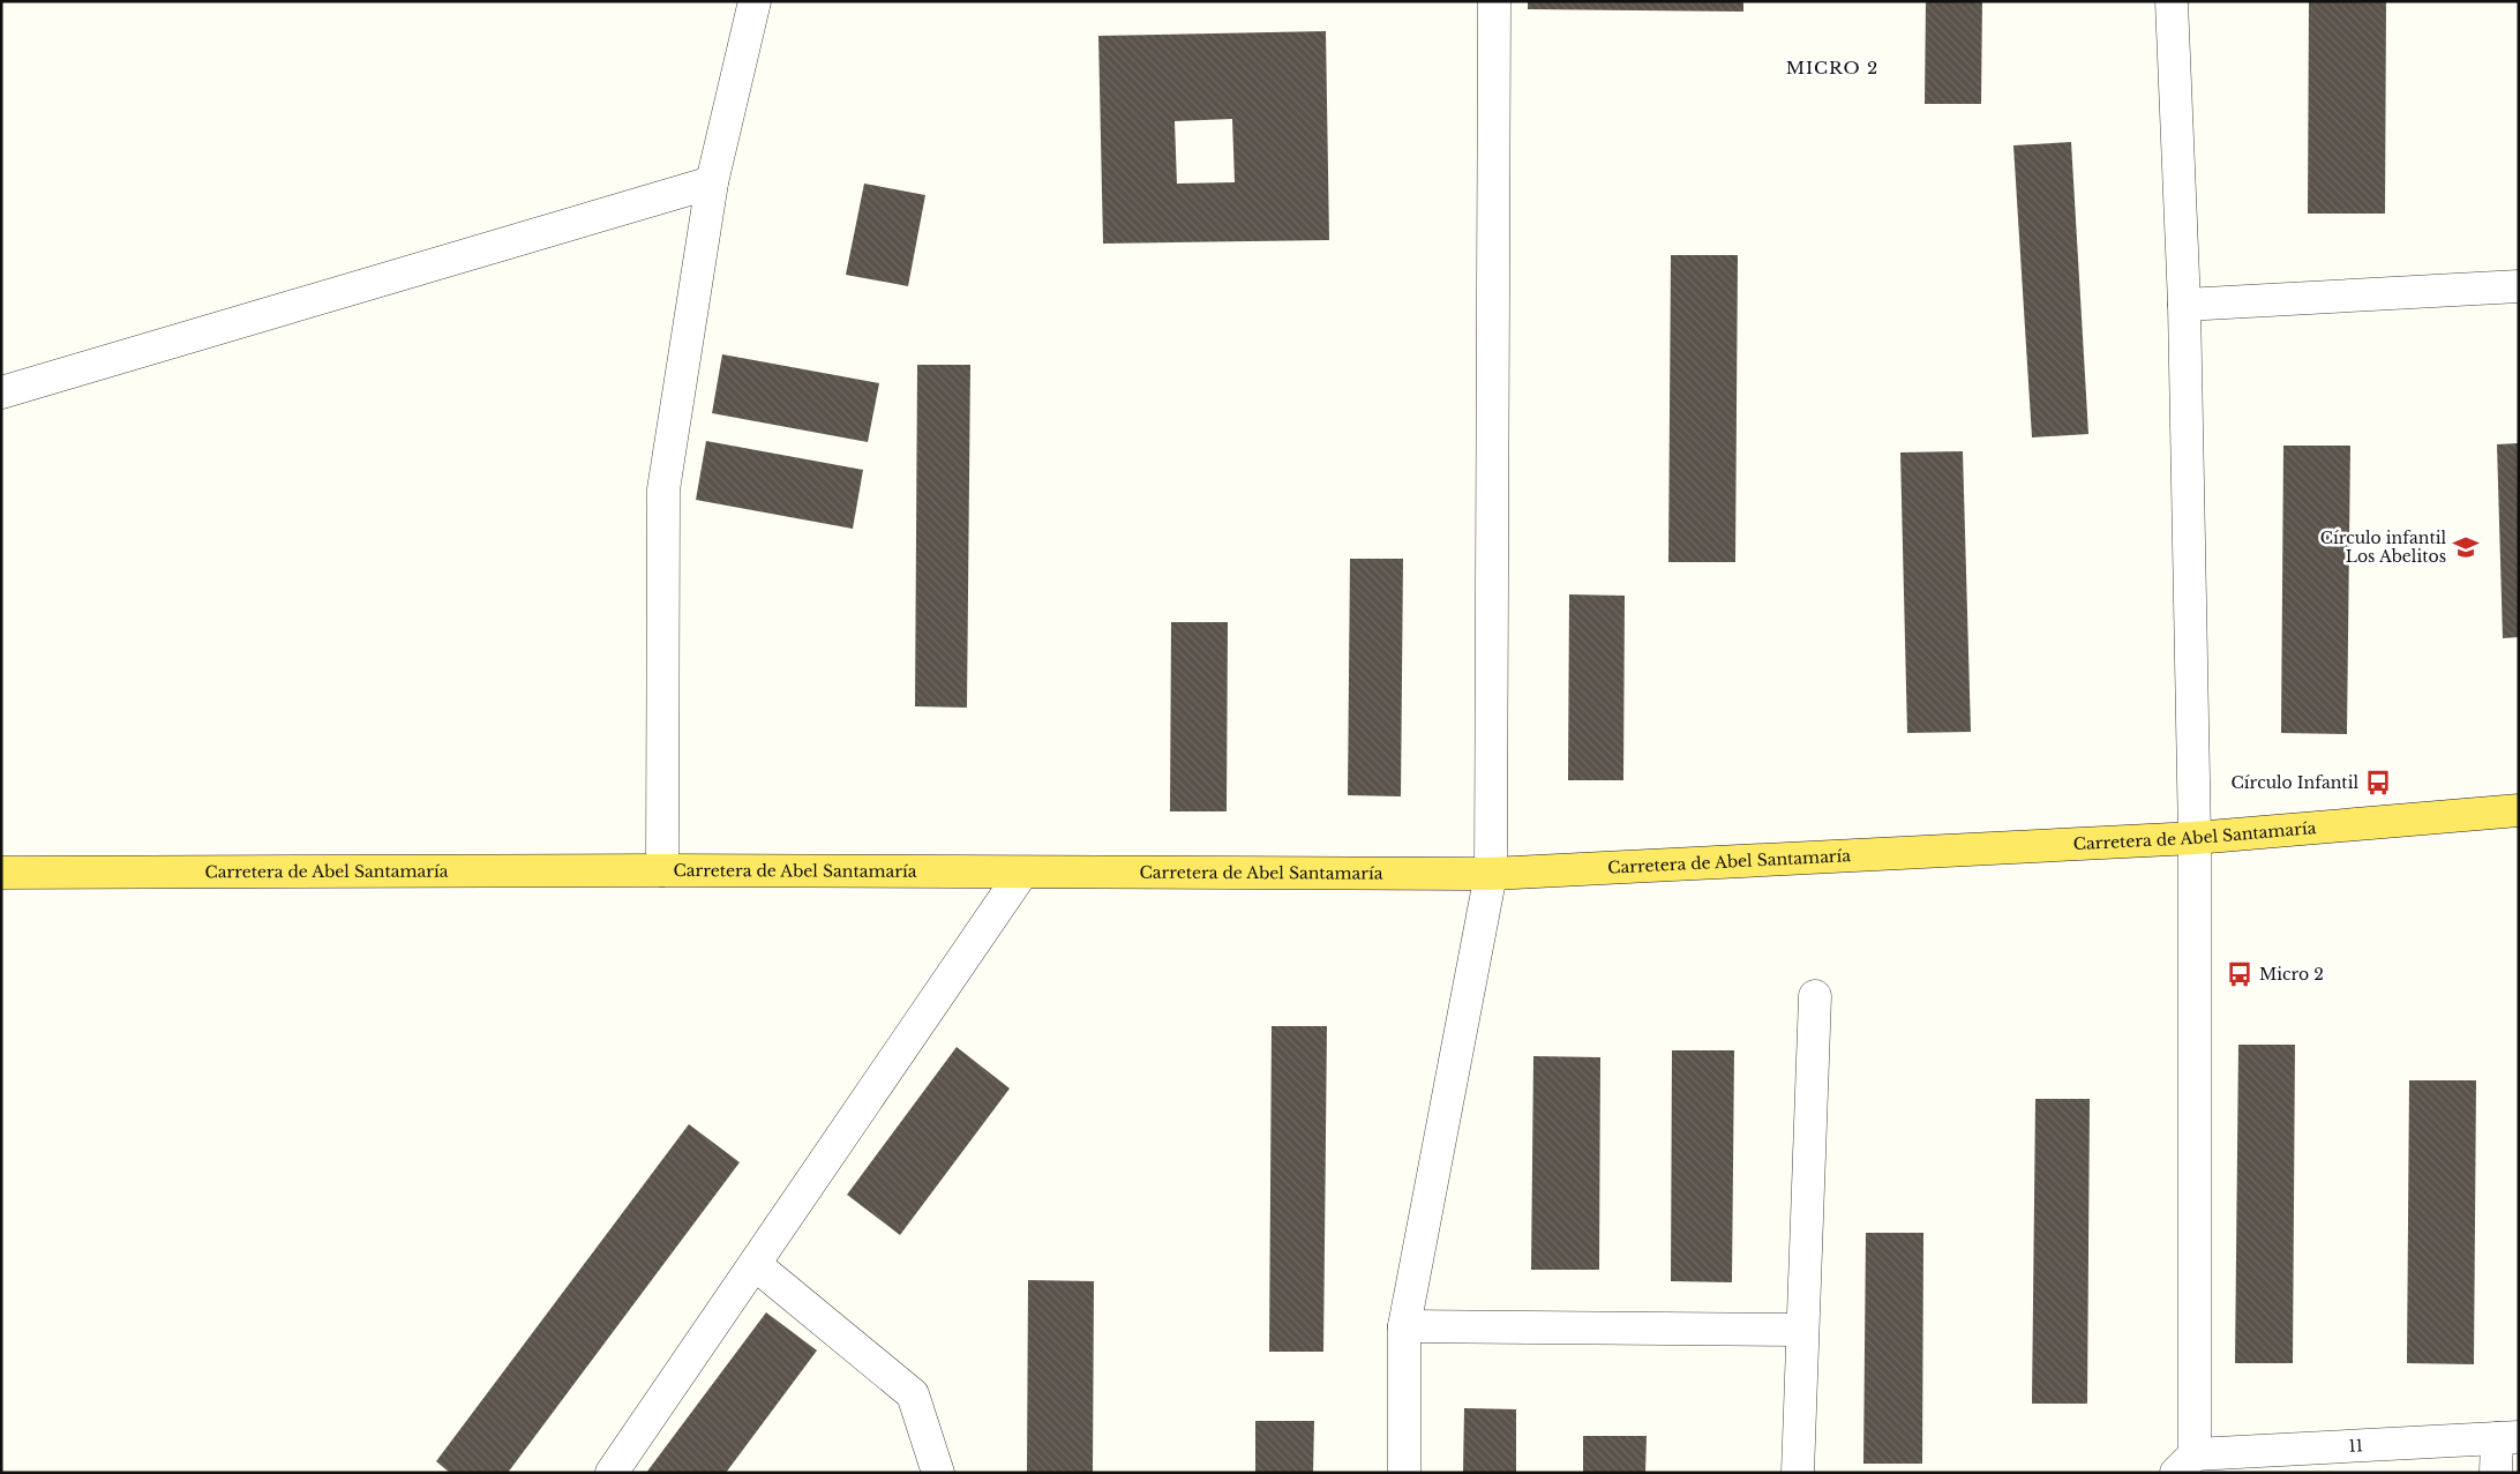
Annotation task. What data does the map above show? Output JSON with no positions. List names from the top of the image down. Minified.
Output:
{"streets":{"main road":["Carretera de Abel Santamaría"],"street":["11"]},"districts":["MICRO 2"],"places":{"school or university":["Círculo infantil Los Abelitos"],"bus stop":["Círculo Infantil","Micro 2"]}}
